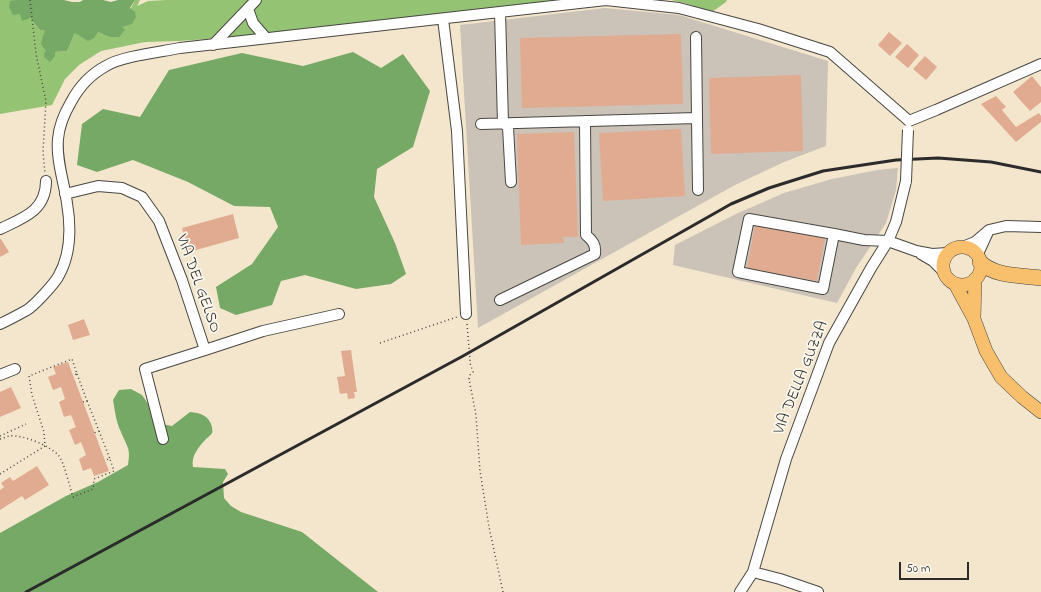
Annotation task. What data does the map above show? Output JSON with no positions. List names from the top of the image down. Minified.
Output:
{"streets":{"street":["VIA DEL GELSO","VIA DELLA GUZZA"]},"scale_bar":"50 m"}
